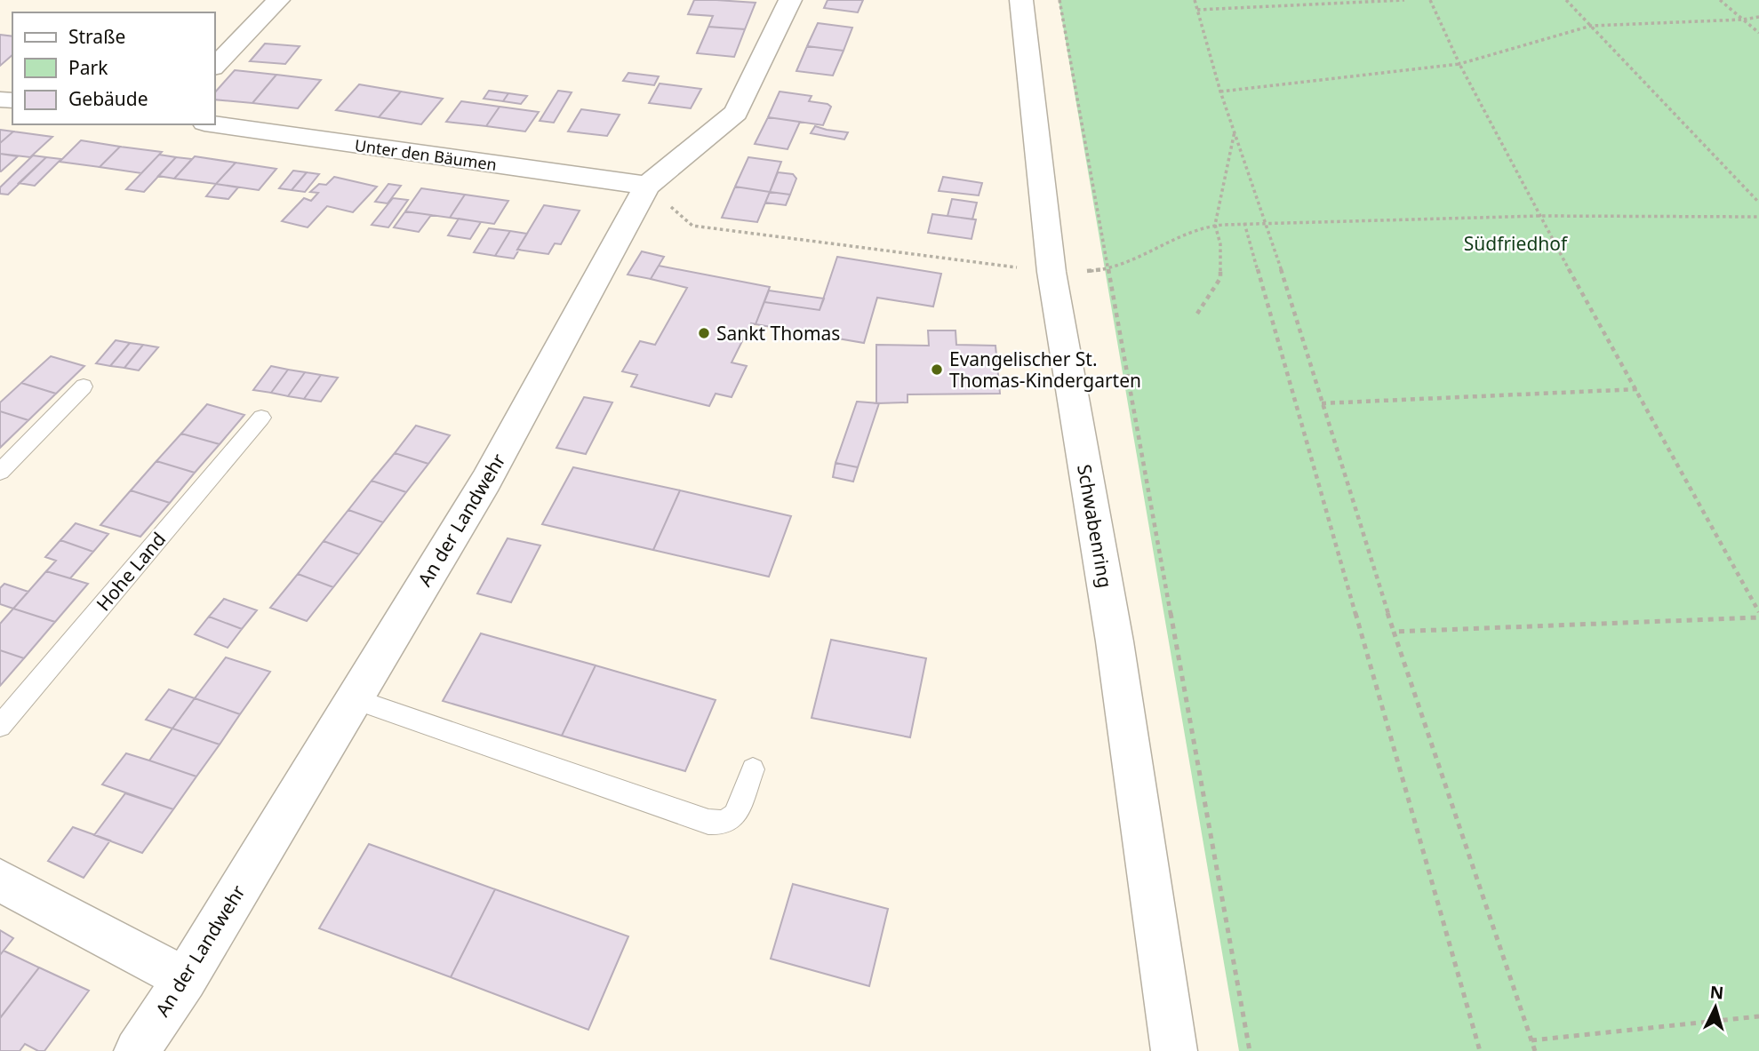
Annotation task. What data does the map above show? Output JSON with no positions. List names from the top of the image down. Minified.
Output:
{"streets":{"street":["Unter den Bäumen","An der Landwehr","Schwabenring"],"lane":["Hohe Land"]},"crossings":[["Unter den Bäumen","An der Landwehr"]],"parks":["Südfriedhof"],"places":["Sankt Thomas","Evangelischer St. Thomas-Kindergarten"],"legend":["Straße","Park","Gebäude"],"north":"top"}
